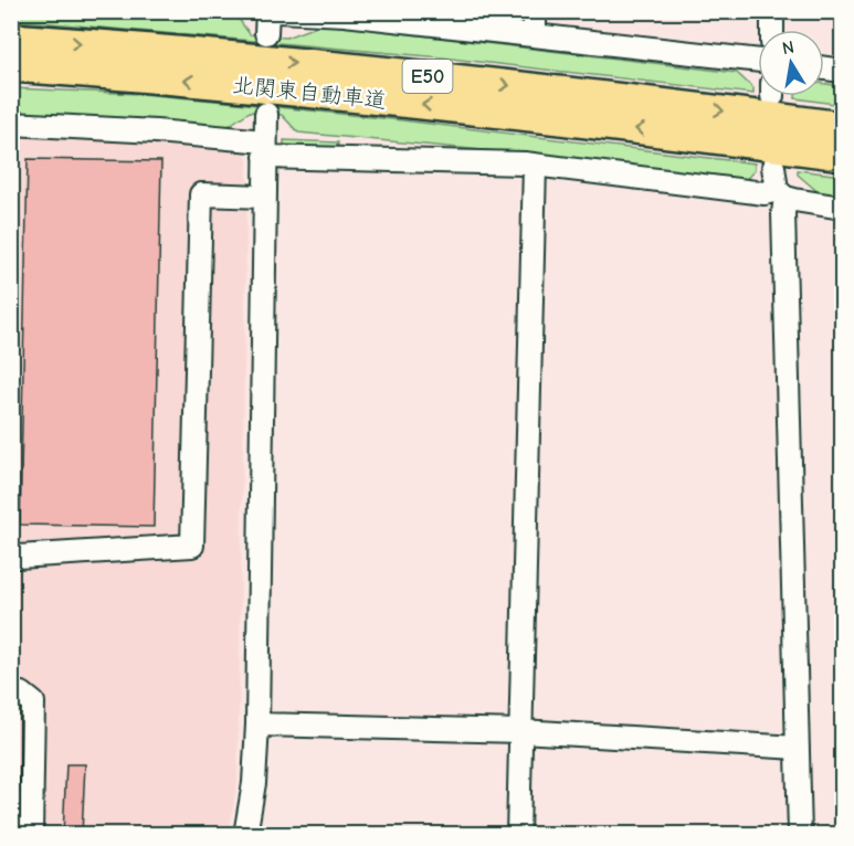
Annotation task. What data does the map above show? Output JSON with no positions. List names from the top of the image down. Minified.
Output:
{"streets":{"highway":["E50","北関東自動車道"]},"north":"top"}
